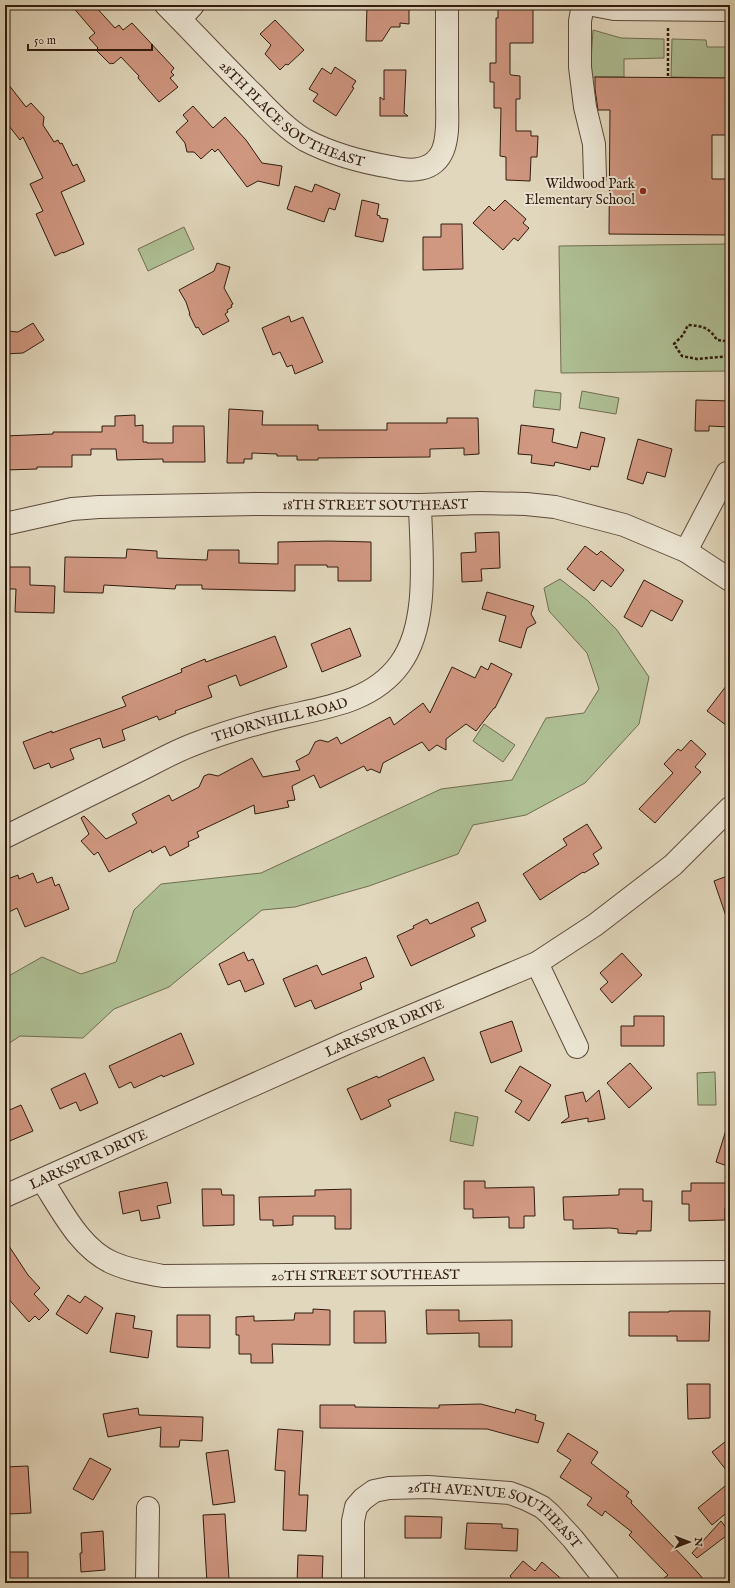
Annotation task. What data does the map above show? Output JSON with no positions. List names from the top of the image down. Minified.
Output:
{"streets":{"street":["28TH PLACE SOUTHEAST","18TH STREET SOUTHEAST","THORNHILL ROAD","LARKSPUR DRIVE","20TH STREET SOUTHEAST","26TH AVENUE SOUTHEAST"]},"crossings":[["18TH STREET SOUTHEAST","THORNHILL ROAD"],["LARKSPUR DRIVE","20TH STREET SOUTHEAST"]],"places":["Wildwood Park Elementary School"],"scale_bar":"50 m","north":"right"}
